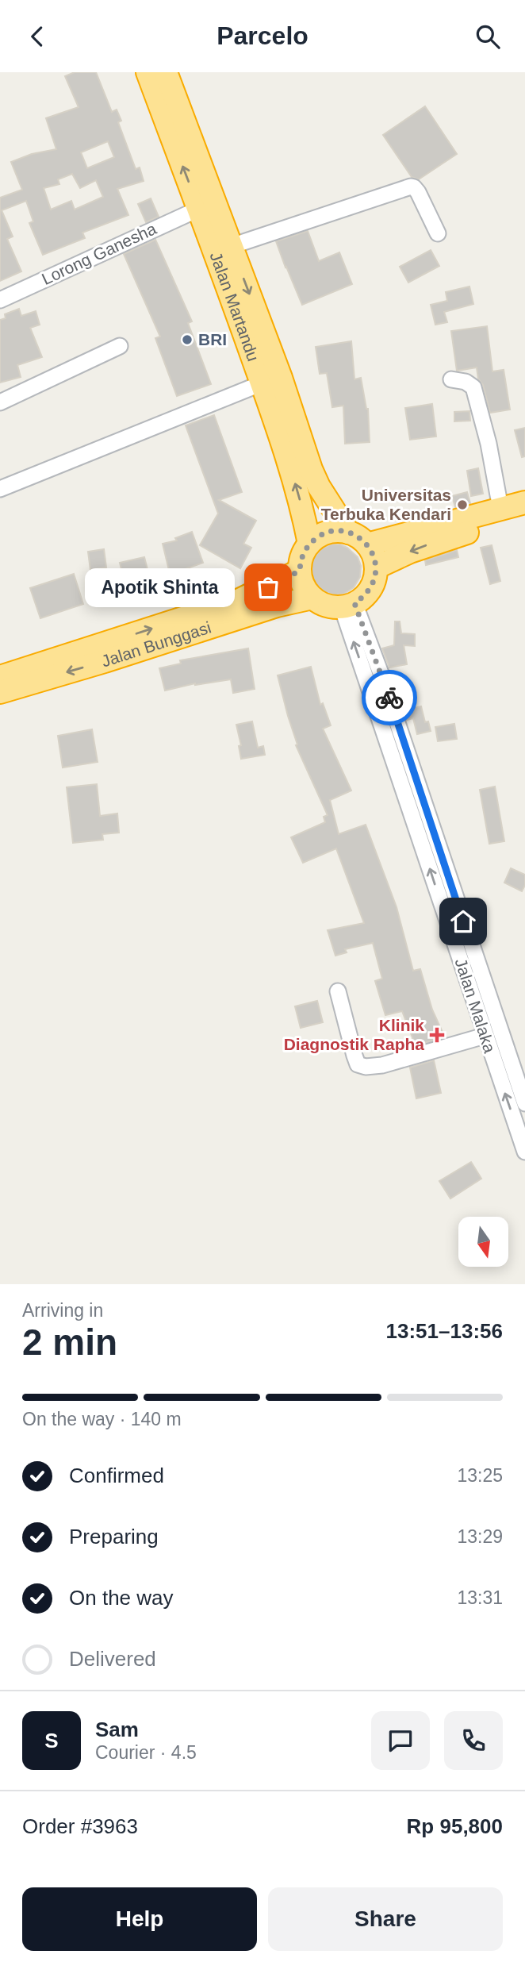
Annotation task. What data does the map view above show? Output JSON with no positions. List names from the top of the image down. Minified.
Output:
{"streets":{"highway":["Jalan Martandu","Jalan Bunggasi"],"street":["Lorong Ganesha","Jalan Malaka"]},"crossings":[["Lorong Ganesha","Jalan Martandu"],["Jalan Martandu","Jalan Bunggasi"],["Jalan Martandu","Jalan Malaka"],["Jalan Bunggasi","Jalan Malaka"]],"places":{"other":["BRI","Universitas Terbuka Kendari","Apotik Shinta"],"health":["Klinik Diagnostik Rapha"]},"north":"bottom","page":{"header":"Parcelo","bubble":"Apotik Shinta","heading":["2 min","Arriving in","13:51–13:56"],"panel":["Sam","Courier · 4.5","Order #3963","Rp 95,800"],"bar":"On the way · 140 m","list":[["Confirmed","13:25"],["Preparing","13:29"],["On the way","13:31"],"Delivered"],"round":"S","buttons":["Help","Share"]}}
